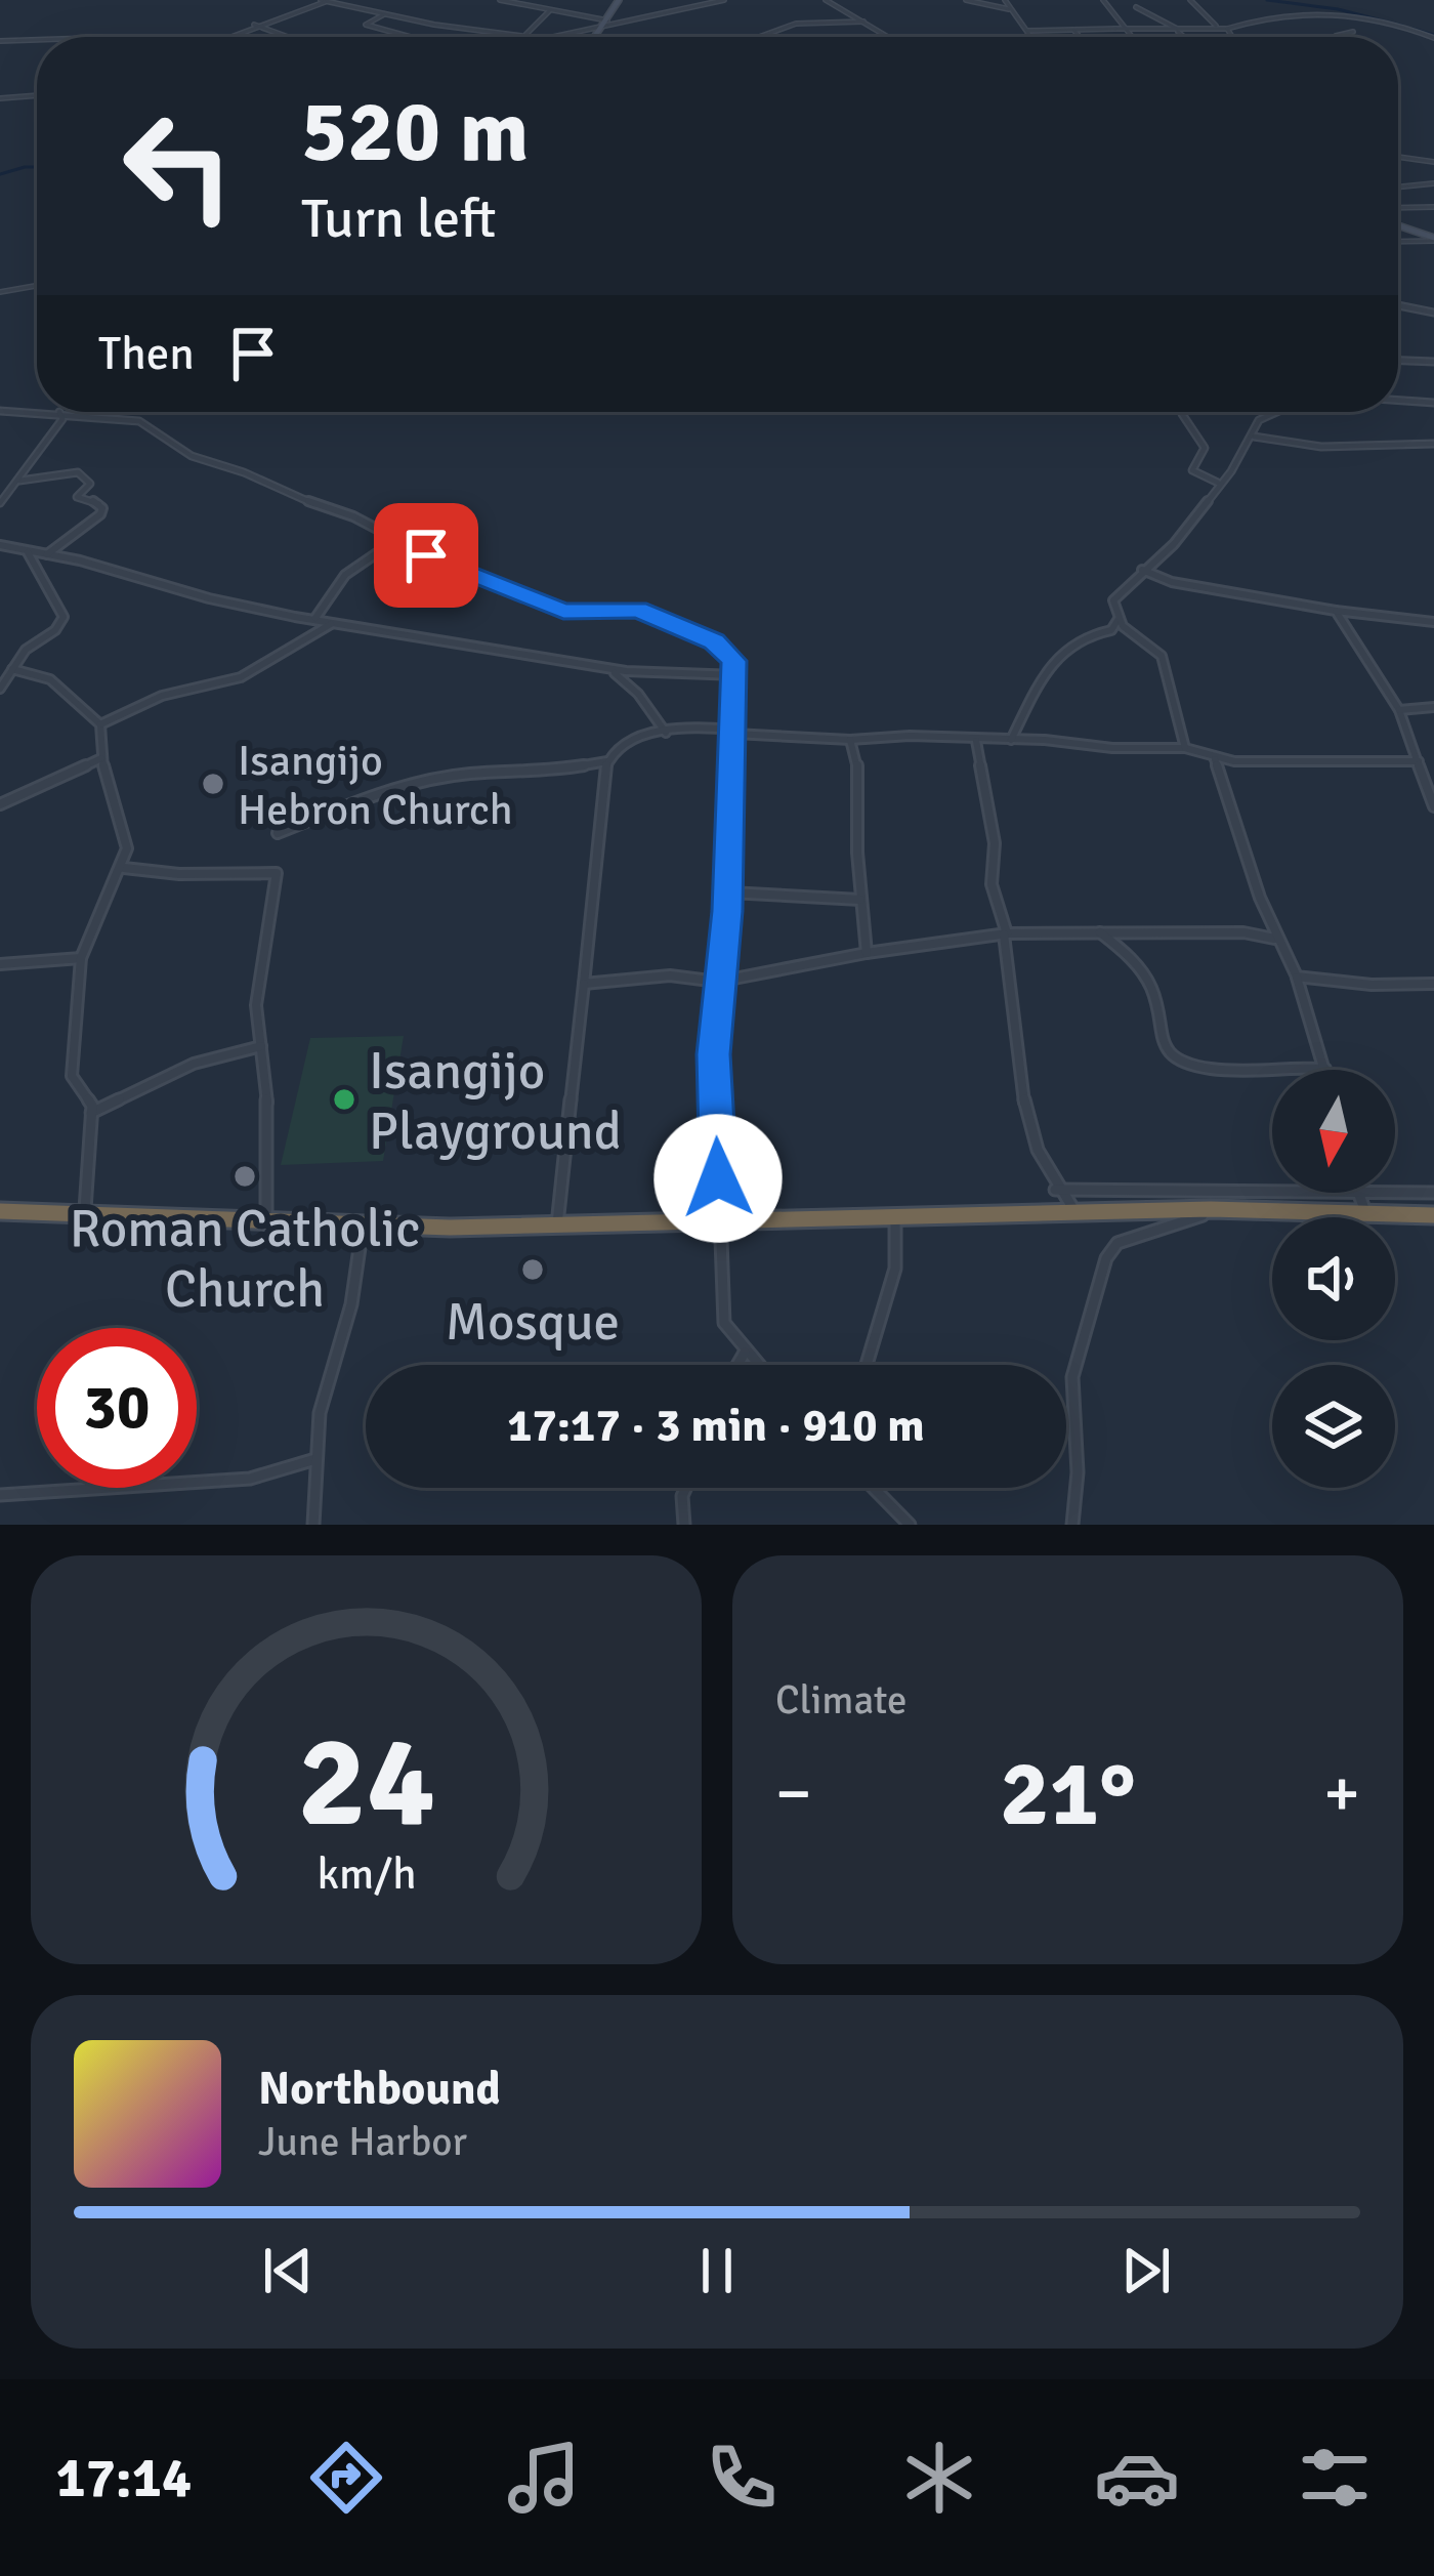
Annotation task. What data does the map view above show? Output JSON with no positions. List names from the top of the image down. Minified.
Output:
{"places":["Isangijo Hebron Church","Isangijo Playground","Roman Catholic Church","Mosque"],"north":"bottom","page":{"turn":["520 m","Turn left"],"then":"Then","limit":"30","trip":"17:17 · 3 min · 910 m","tile":"Climate","heat":["−","21°","+"],"song":["Northbound","June Harbor"],"tabs":"17:14","gauge":["24","km/h"]}}
